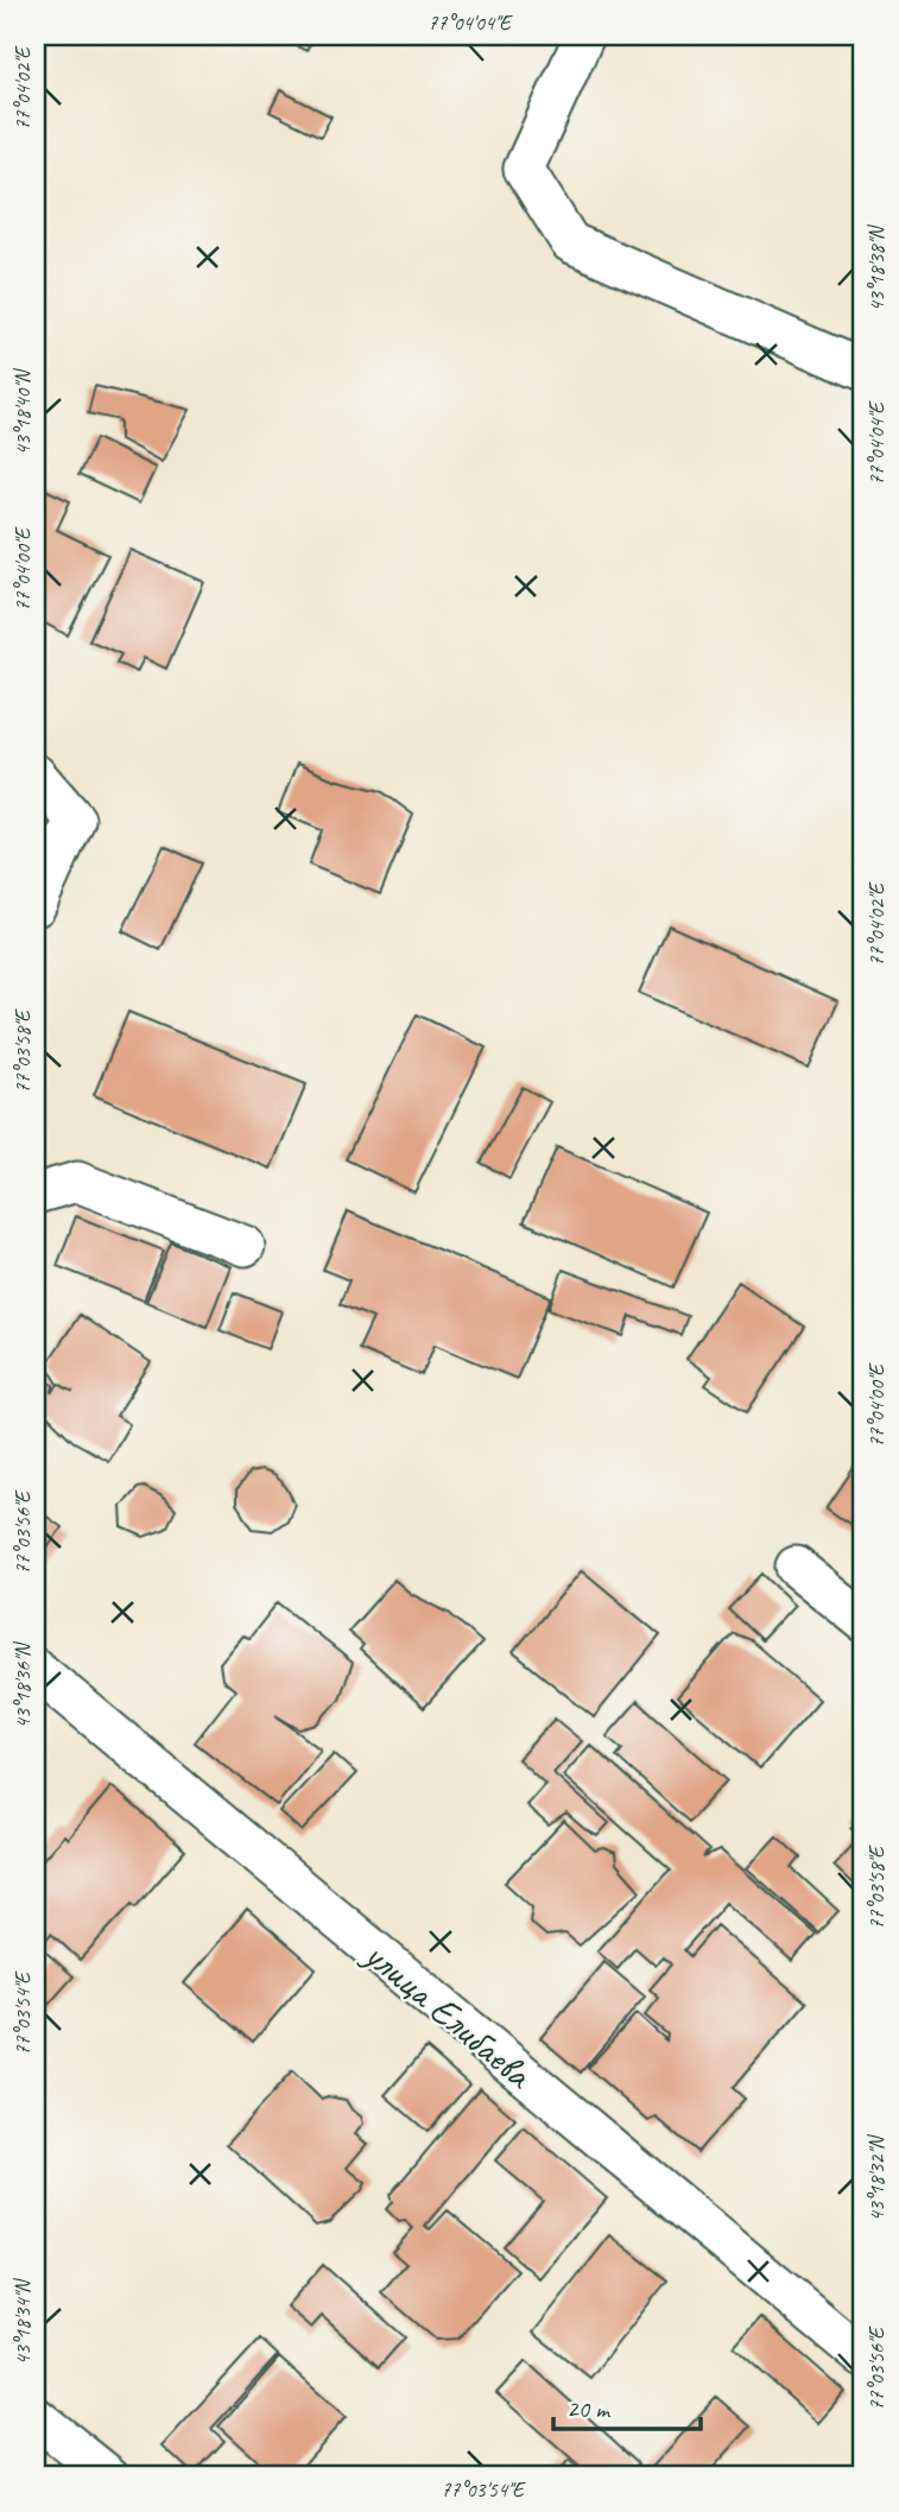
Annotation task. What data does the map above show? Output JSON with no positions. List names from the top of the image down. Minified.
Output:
{"streets":{"street":["улица Елибаева"]},"scale_bar":"20 m","coordinates":["77°04'04\"E","77°04'02\"E","43°18'38\"N","43°18'40\"N","77°04'00\"E","77°03'58\"E","77°03'56\"E","43°18'36\"N","77°03'54\"E","43°18'32\"N","43°18'34\"N"]}
